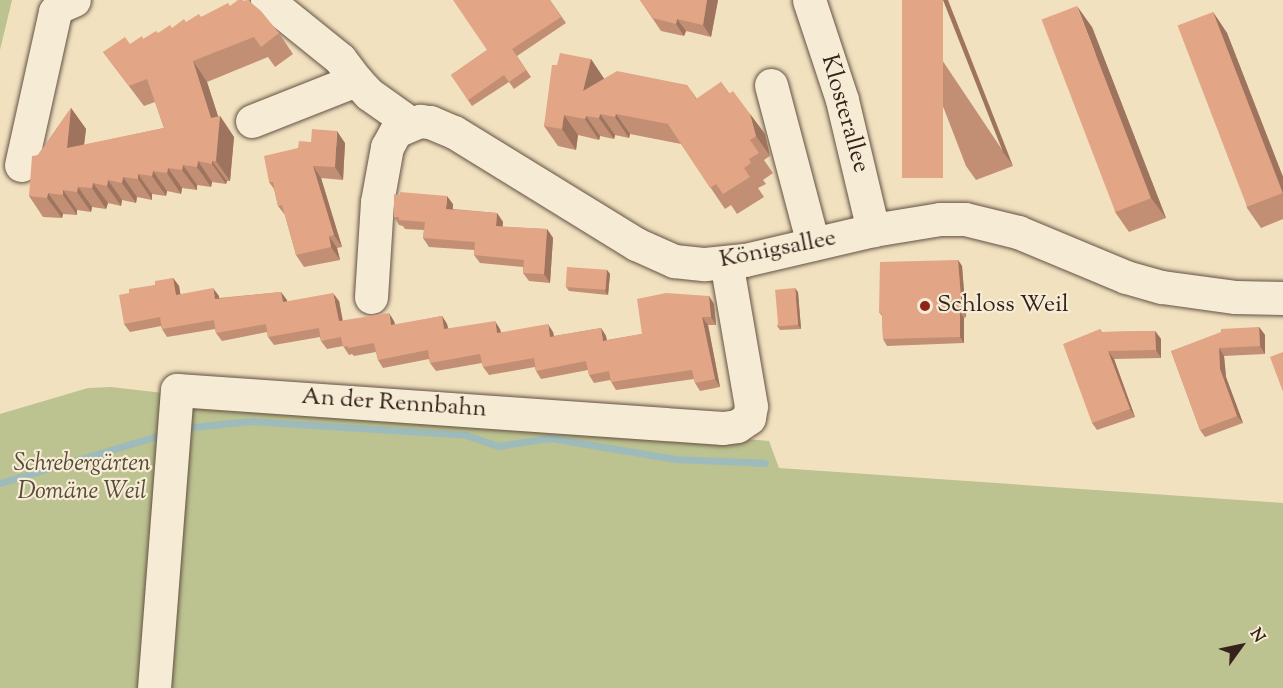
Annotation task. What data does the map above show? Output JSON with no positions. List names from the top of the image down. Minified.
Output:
{"streets":{"street":["Klosterallee","Königsallee","An der Rennbahn"]},"crossings":[["Klosterallee","Königsallee"],["Königsallee","An der Rennbahn"]],"parks":["Schrebergärten Domäne Weil"],"places":["Schloss Weil"],"north":"top right"}
